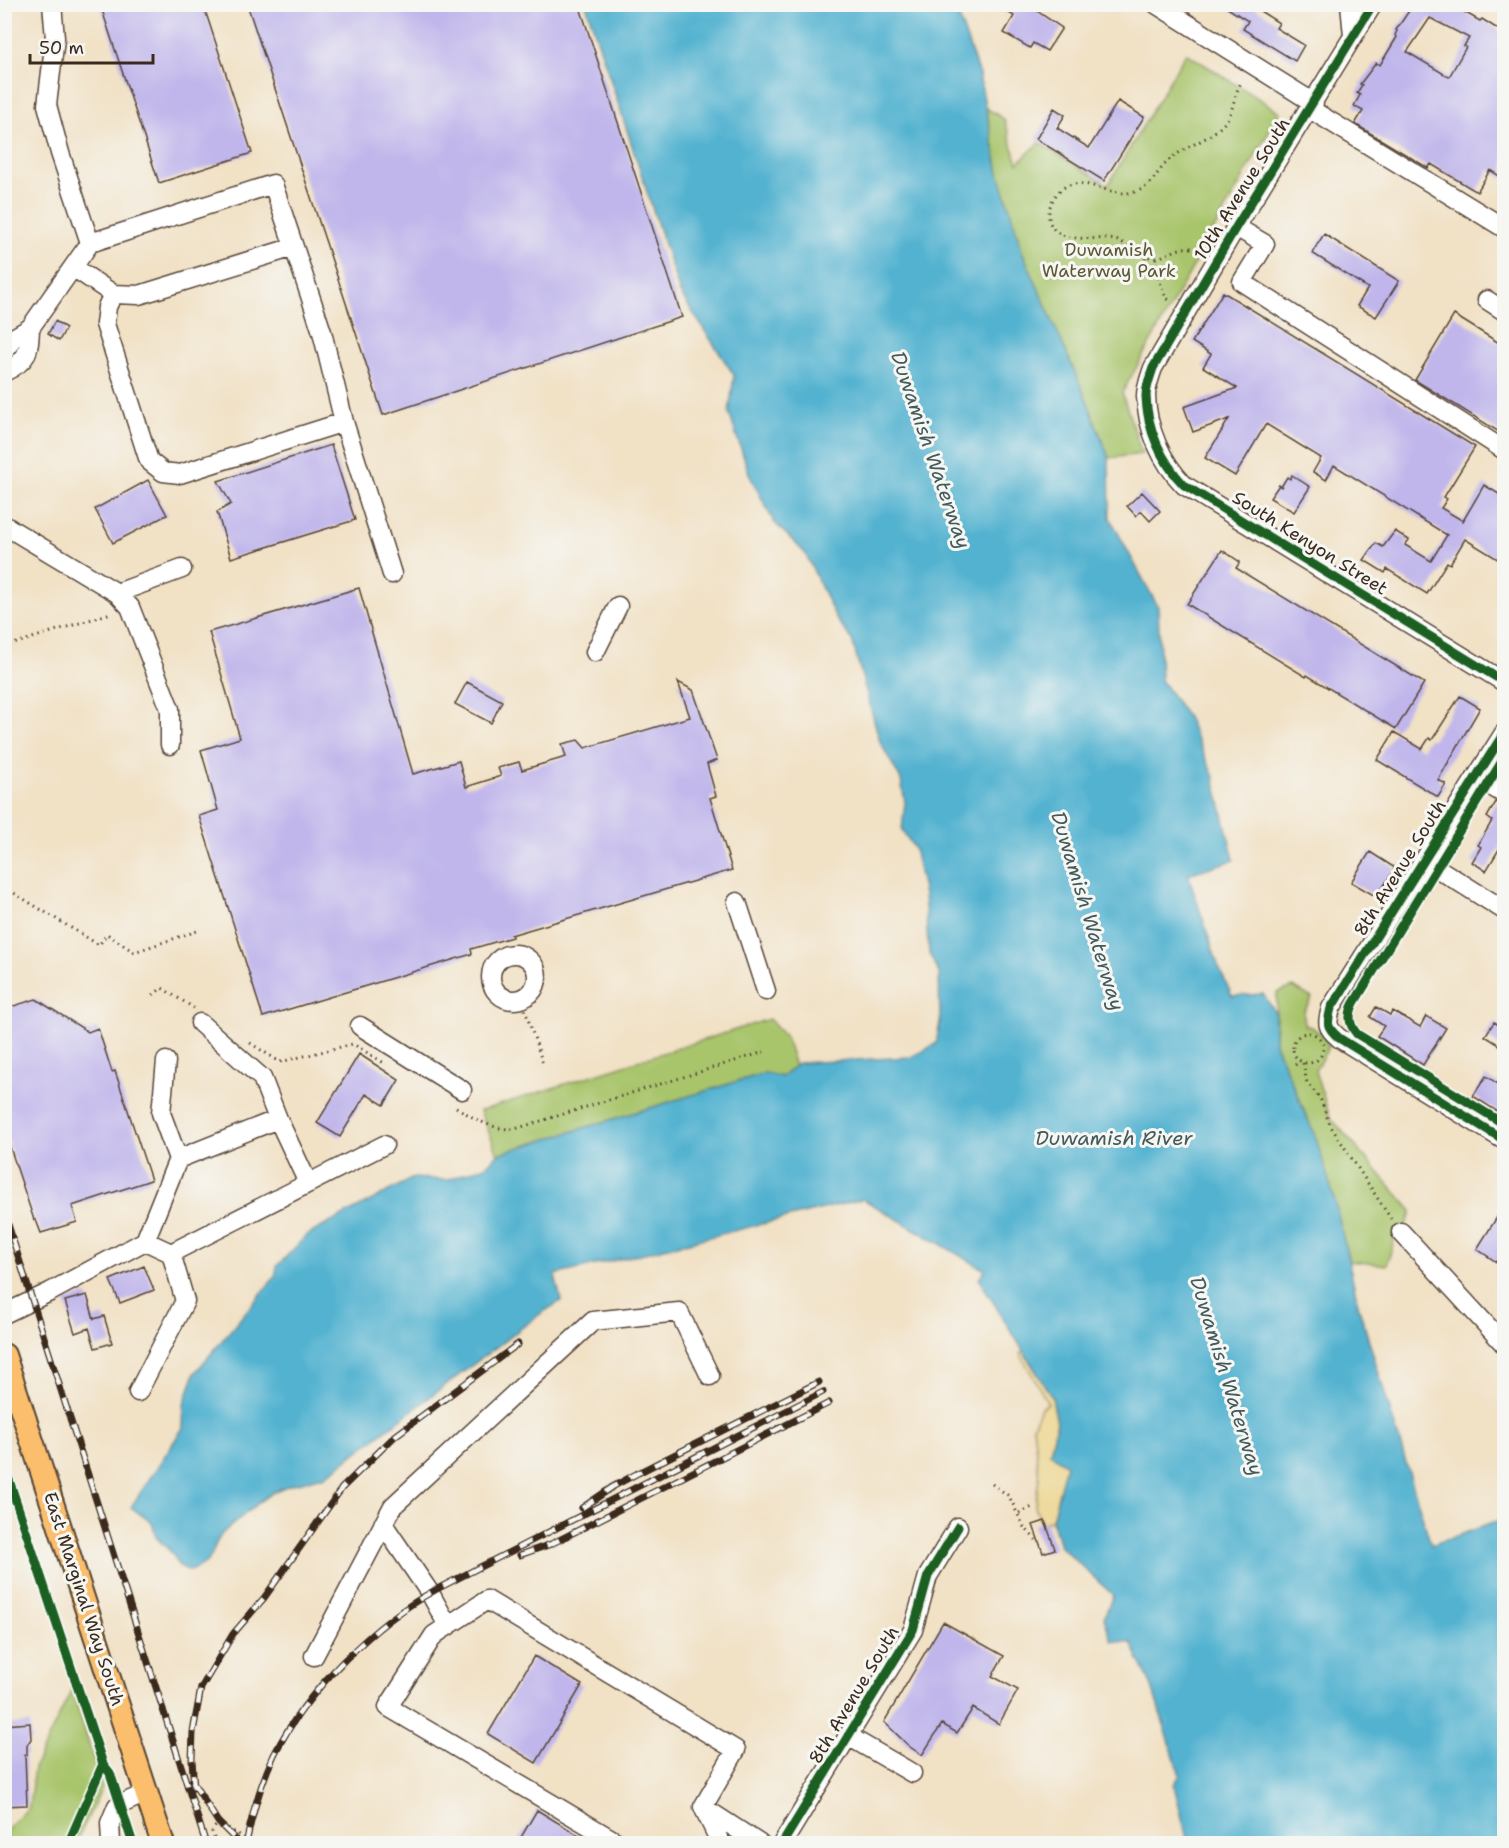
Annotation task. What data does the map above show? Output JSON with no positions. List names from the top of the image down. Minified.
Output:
{"streets":{"main road":["East Marginal Way South"],"street":["10th Avenue South","South Kenyon Street","8th Avenue South"]},"crossings":[["10th Avenue South","South Kenyon Street"]],"water":["Duwamish Waterway","Duwamish River"],"parks":["Duwamish Waterway Park"],"scale_bar":"50 m"}
